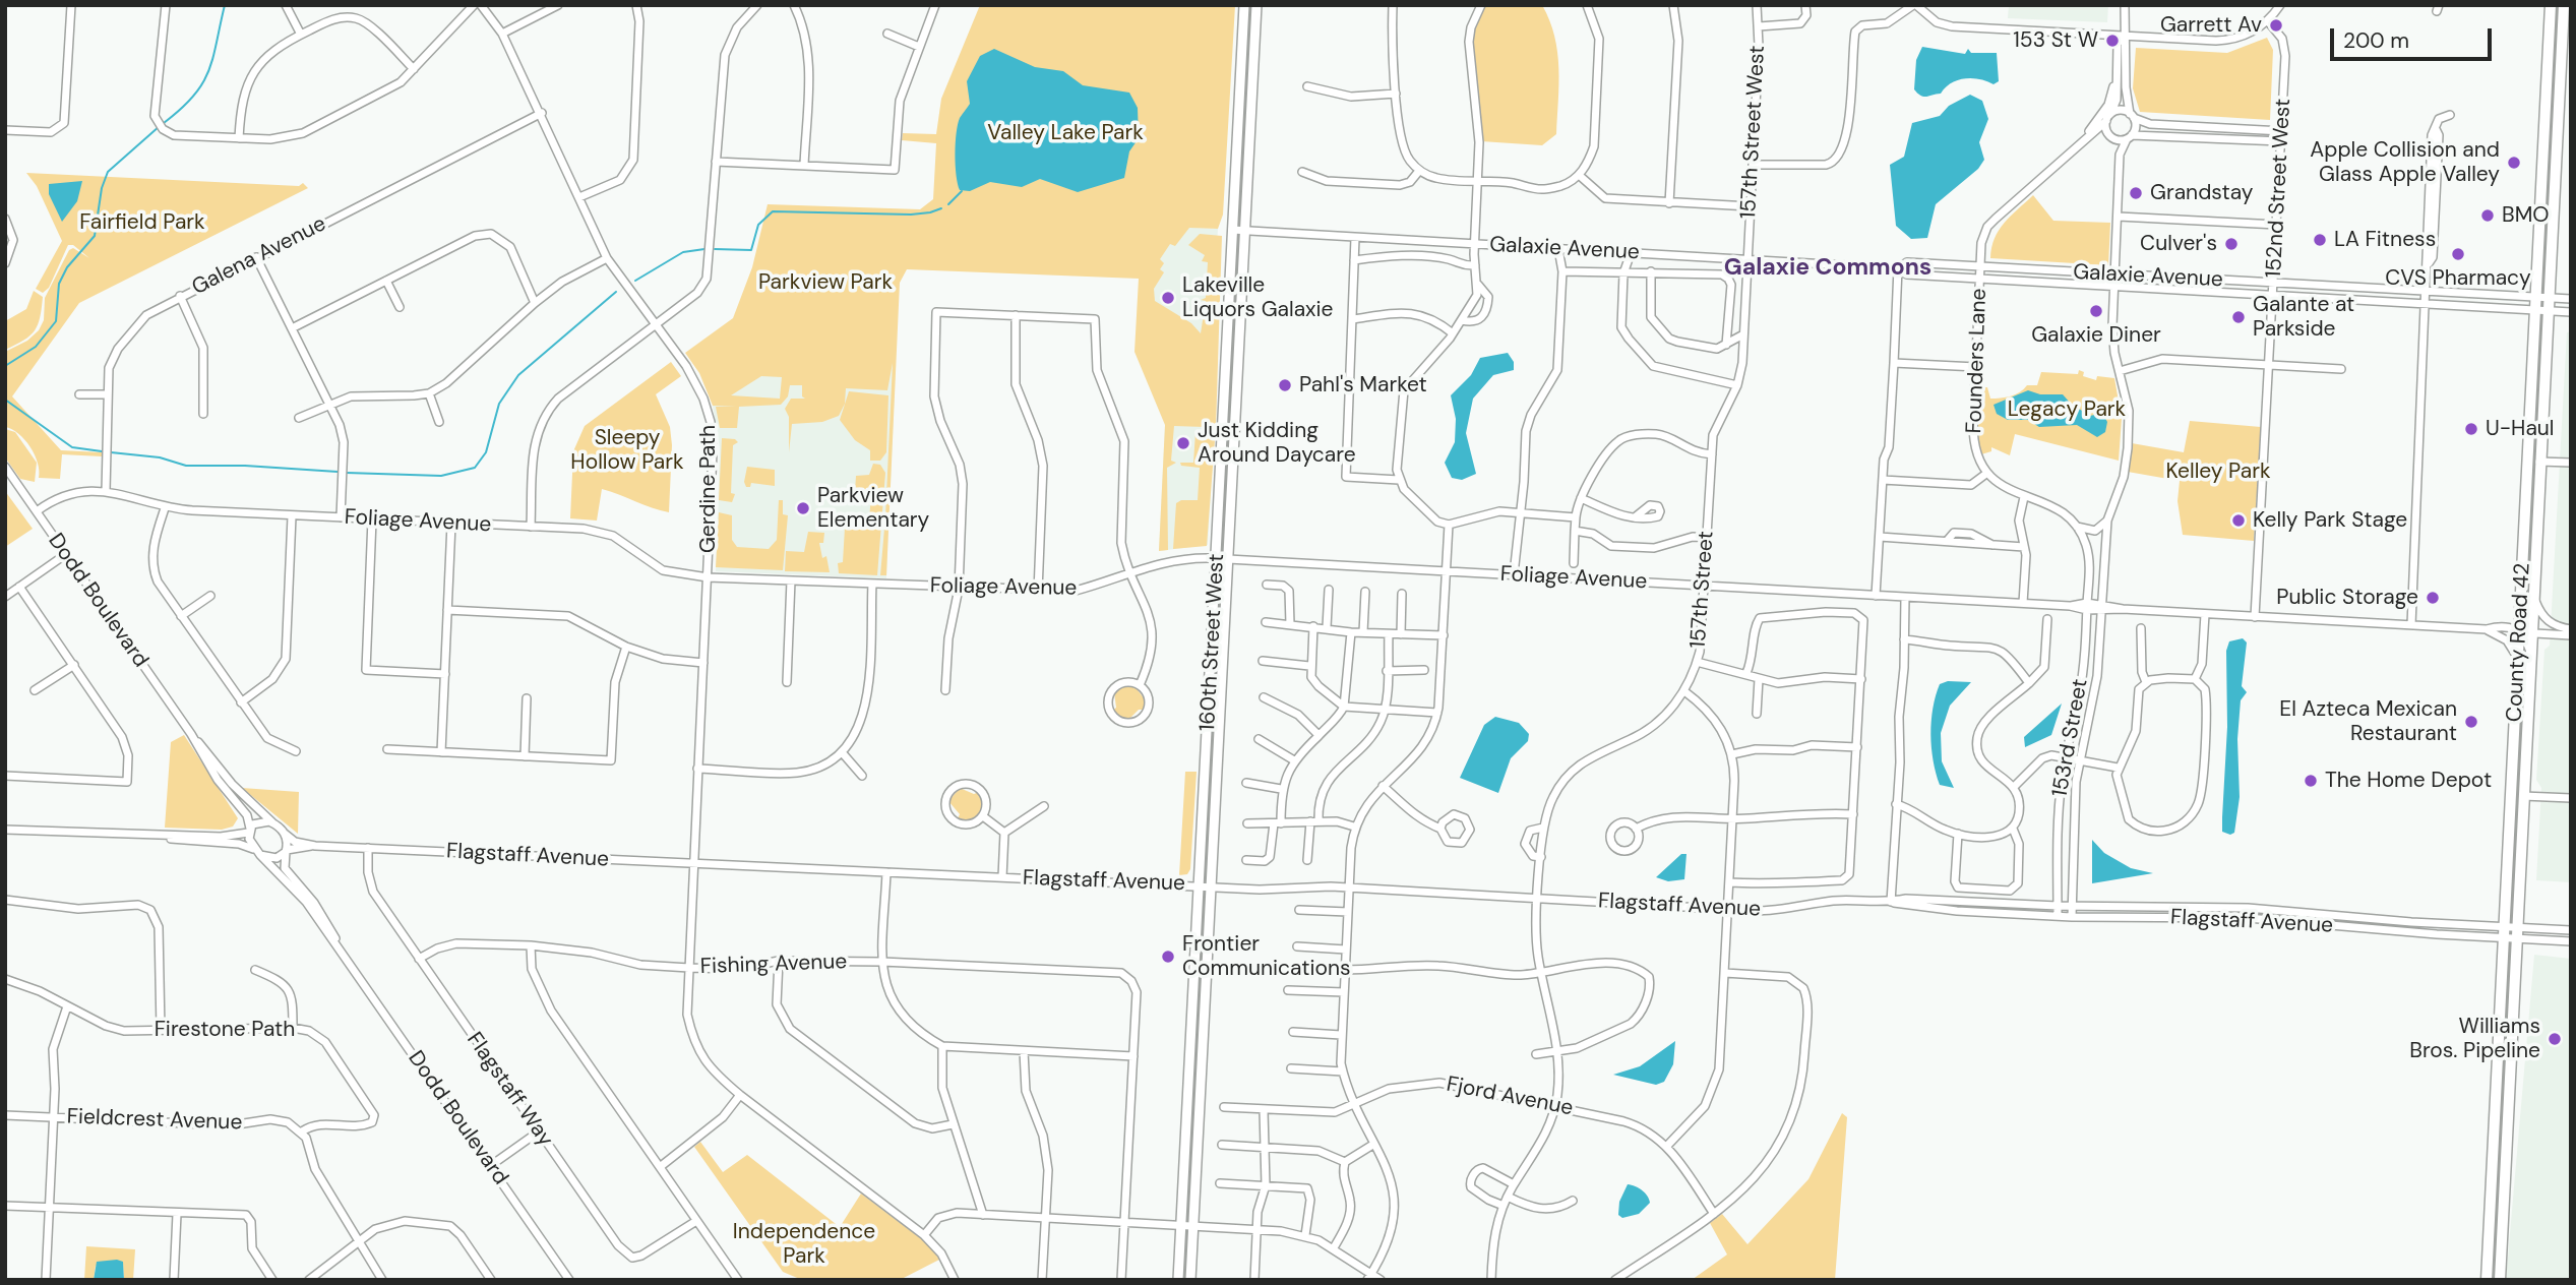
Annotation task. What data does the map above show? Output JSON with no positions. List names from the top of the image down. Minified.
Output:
{"streets":{"highway":["County Road 42"],"main road":["160th Street West"],"street":["157th Street West","152nd Street West","Galaxie Avenue","Galena Avenue","Founders Lane","Gerdine Path","Foliage Avenue","157th Street","Dodd Boulevard","153rd Street","Flagstaff Avenue","Fishing Avenue","Firestone Path","Flagstaff Way","Fjord Avenue","Fieldcrest Avenue"]},"crossings":[["157th Street West","Galaxie Avenue"],["157th Street West","157th Street"],["152nd Street West","Galaxie Avenue"],["152nd Street West","Foliage Avenue"],["Galaxie Avenue","Founders Lane"],["Galaxie Avenue","157th Street"],["Galaxie Avenue","160th Street West"],["Galaxie Avenue","County Road 42"],["Galaxie Avenue","153rd Street"],["Galena Avenue","Gerdine Path"],["Galena Avenue","Foliage Avenue"],["Founders Lane","153rd Street"],["Gerdine Path","Foliage Avenue"],["Gerdine Path","Flagstaff Avenue"],["Gerdine Path","Fishing Avenue"],["Foliage Avenue","157th Street"],["Foliage Avenue","Dodd Boulevard"],["Foliage Avenue","160th Street West"],["Foliage Avenue","County Road 42"],["Foliage Avenue","153rd Street"],["157th Street","Flagstaff Avenue"],["Dodd Boulevard","Flagstaff Avenue"],["160th Street West","Flagstaff Avenue"],["County Road 42","Flagstaff Avenue"],["153rd Street","Flagstaff Avenue"],["Flagstaff Avenue","Flagstaff Way"],["Fishing Avenue","Flagstaff Way"],["Firestone Path","Fieldcrest Avenue"]],"districts":["Galaxie Commons"],"parks":["Valley Lake Park","Fairfield Park","Parkview Park","Legacy Park","Sleepy Hollow Park","Kelley Park","Independence Park"],"places":["Garrett Av","153 St W","Apple Collision and Glass Apple Valley","Grandstay","BMO","LA Fitness","Culver's","CVS Pharmacy","Lakeville Liquors Galaxie","Galaxie Diner","Galante at Parkside","Pahl's Market","U-Haul","Just Kidding Around Daycare","Parkview Elementary","Kelly Park Stage","Public Storage","El Azteca Mexican Restaurant","The Home Depot","Frontier Communications","Williams Bros. Pipeline"],"scale_bar":"200 m"}
